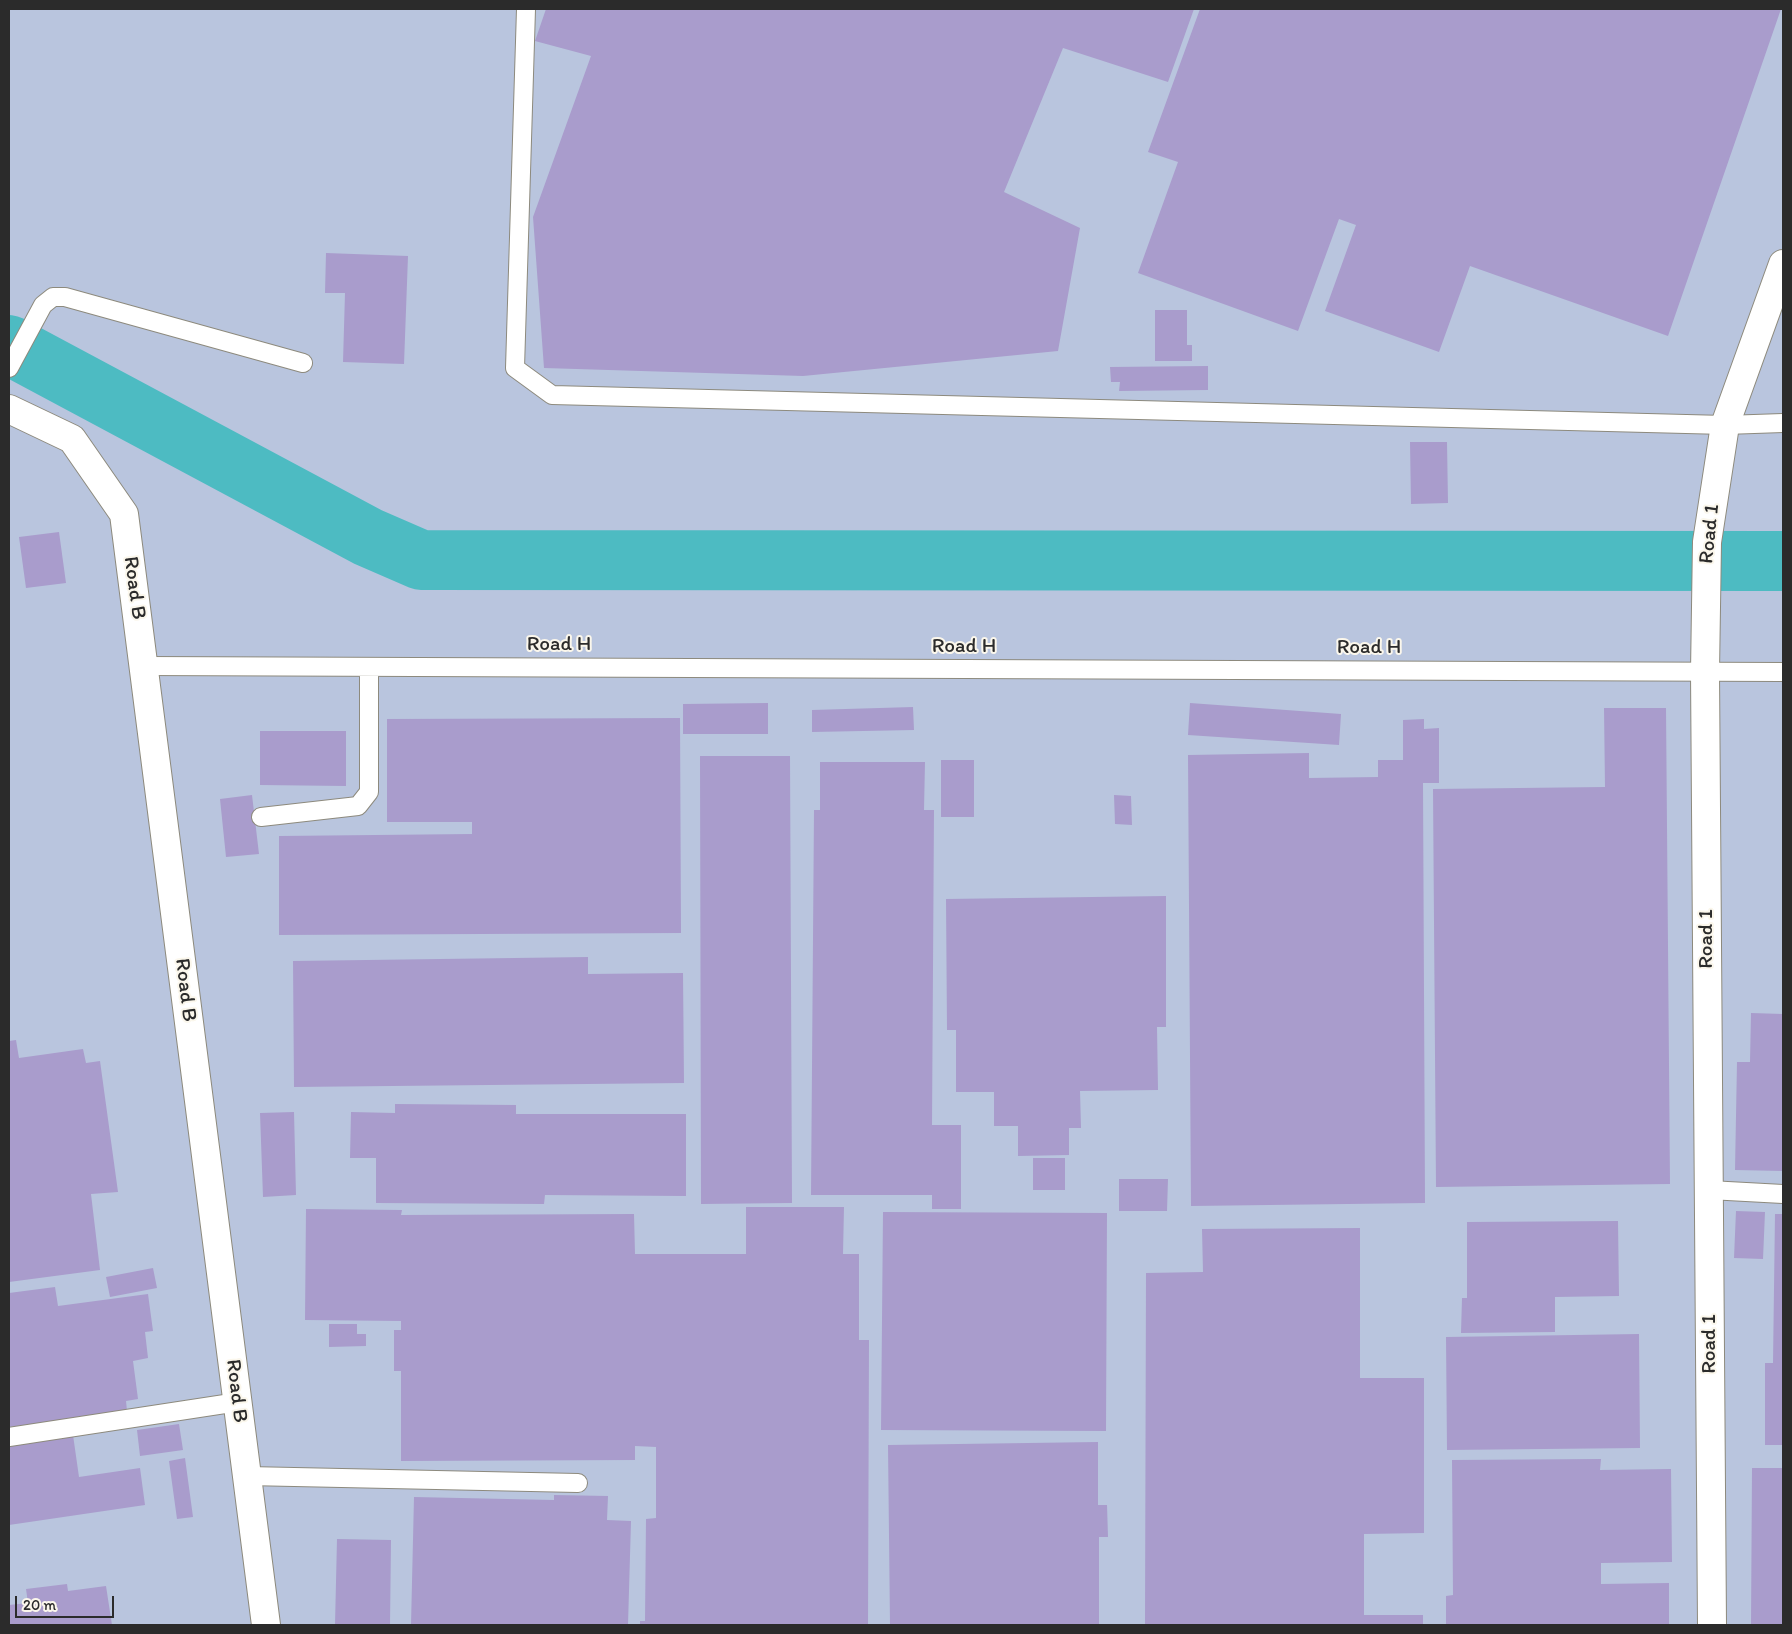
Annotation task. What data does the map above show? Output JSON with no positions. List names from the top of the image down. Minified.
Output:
{"streets":{"street":["Road 1","Road B"],"lane":["Road H"]},"crossings":[["Road 1","Road H"],["Road B","Road H"]],"scale_bar":"20 m"}
